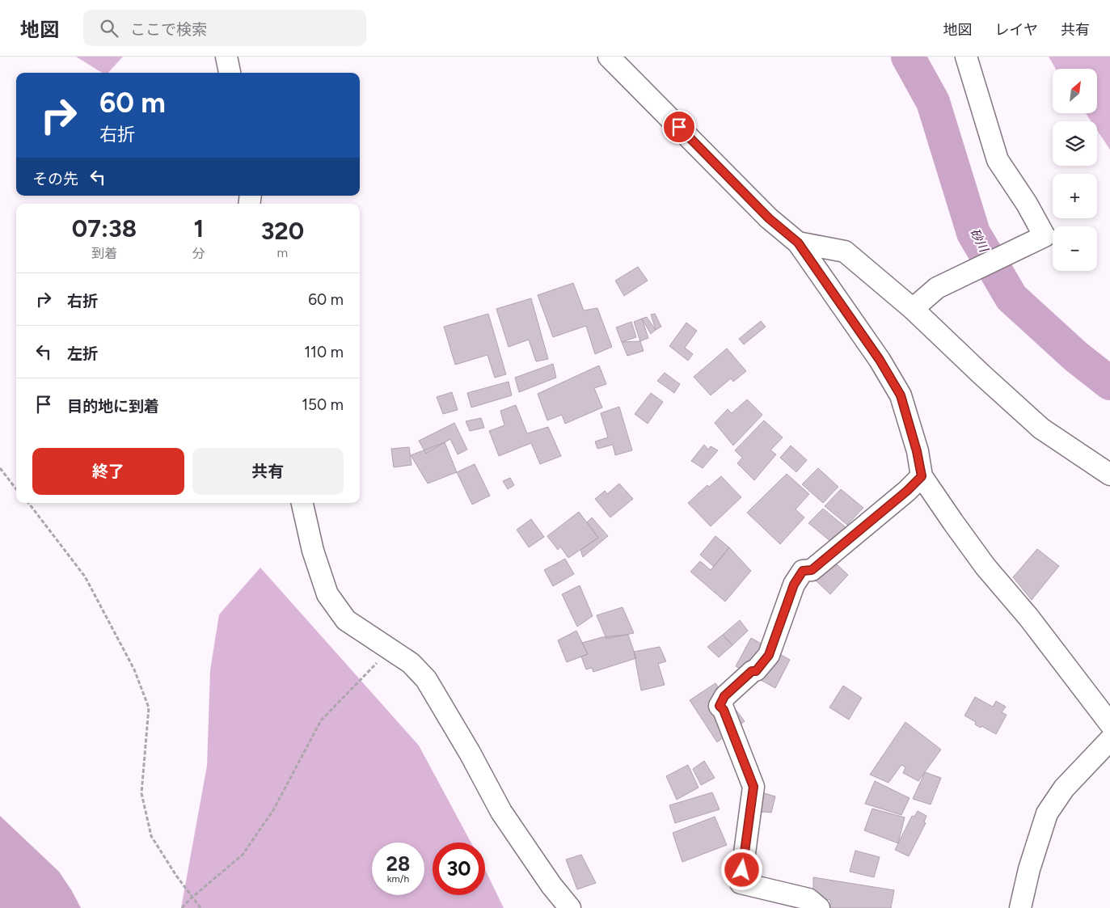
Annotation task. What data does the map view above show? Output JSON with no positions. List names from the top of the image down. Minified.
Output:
{"water":["砂川"],"north":"top right","page":{"header":"地図","search":"ここで検索","nav":["地図","レイヤ","共有"],"map_buttons":["+","−"],"turn":["60 m","右折"],"then":"その先","eta":["07:38","到着","1","分","320","m"],"list":[{"name":"右折","value":"60 m"},{"name":"左折","value":"110 m"},{"name":"目的地に到着","value":"150 m"}],"buttons":["終了","共有"],"speed":"28 km/h","limit":"30"}}
